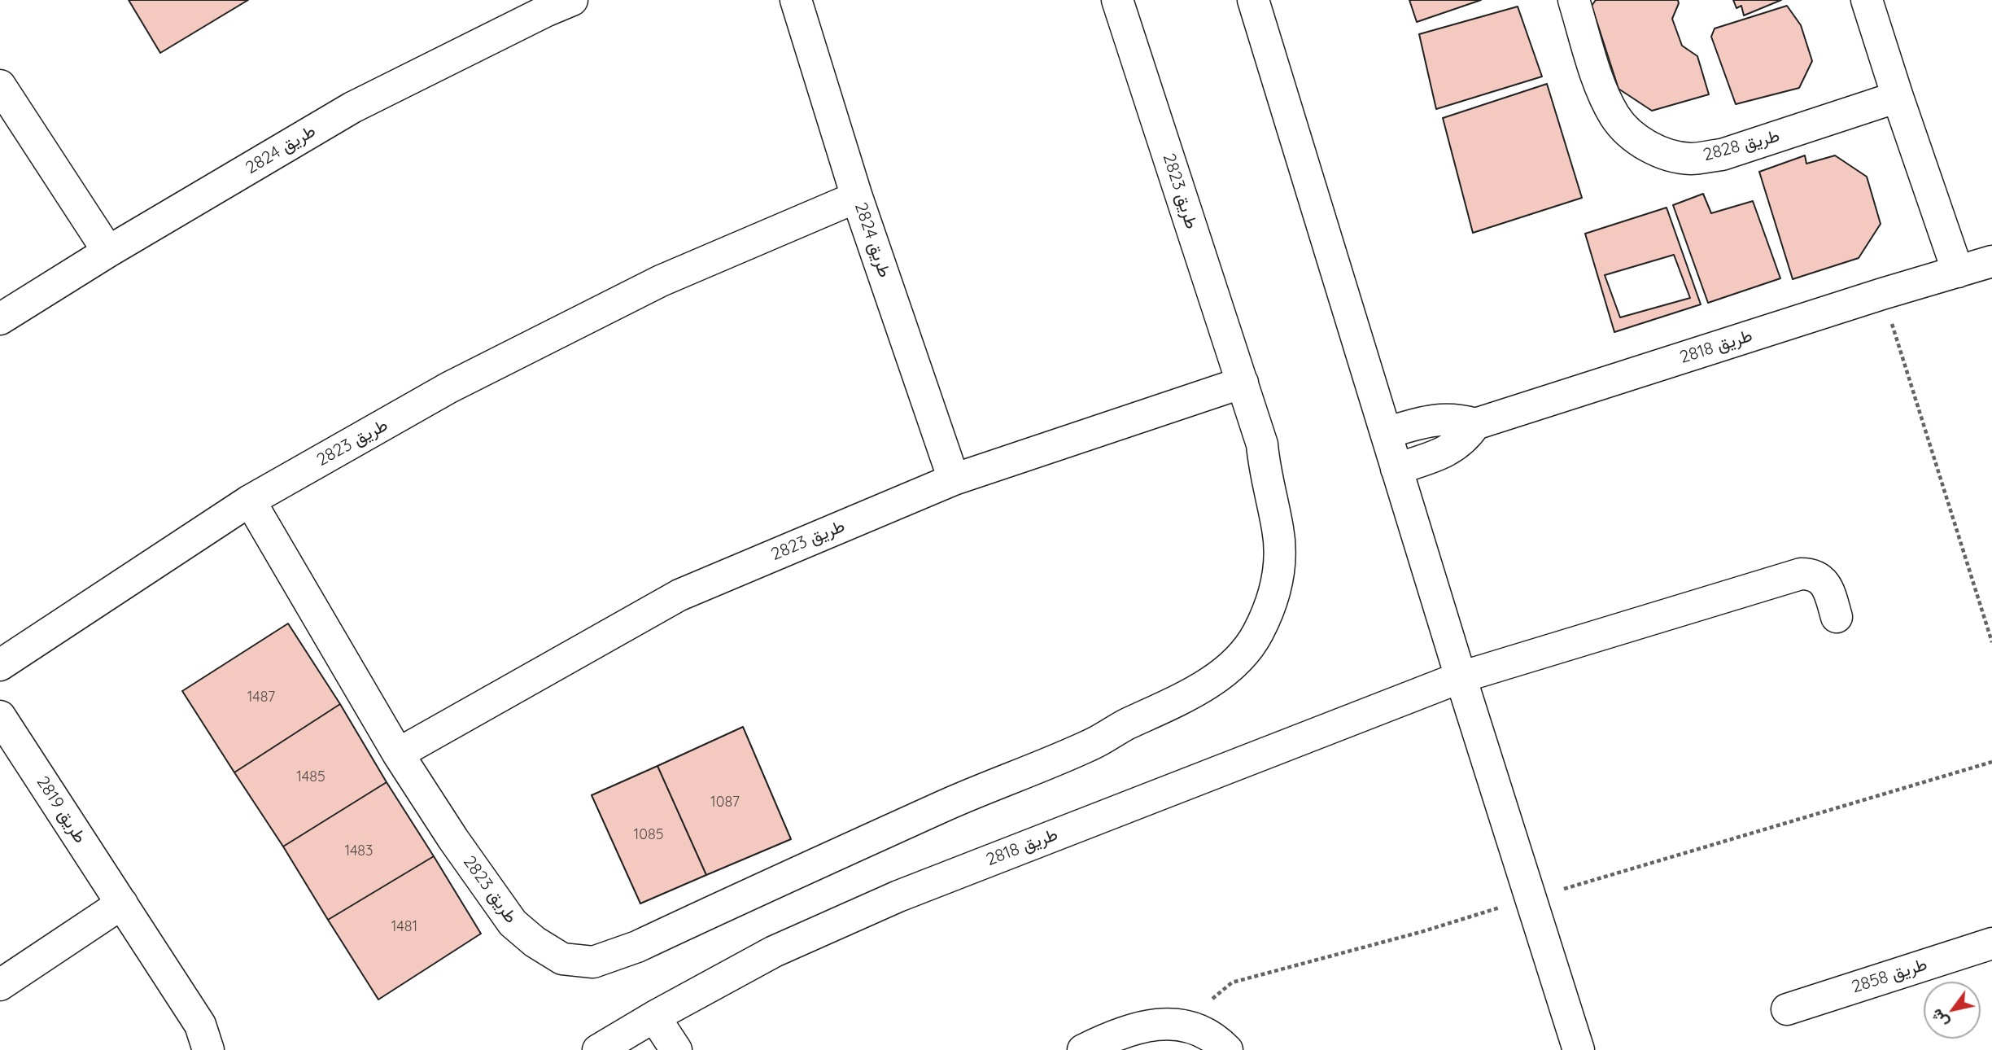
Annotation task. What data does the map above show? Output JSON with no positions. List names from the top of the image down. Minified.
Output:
{"streets":{"street":["طريق 2828","طريق 2824","طريق 2823","طريق 2818","طريق 2819","طريق 2858"]},"crossings":[["طريق 2824","طريق 2823"]],"house_numbers":["1487","1485","1087","1085","1483","1481"],"north":"bottom left"}
